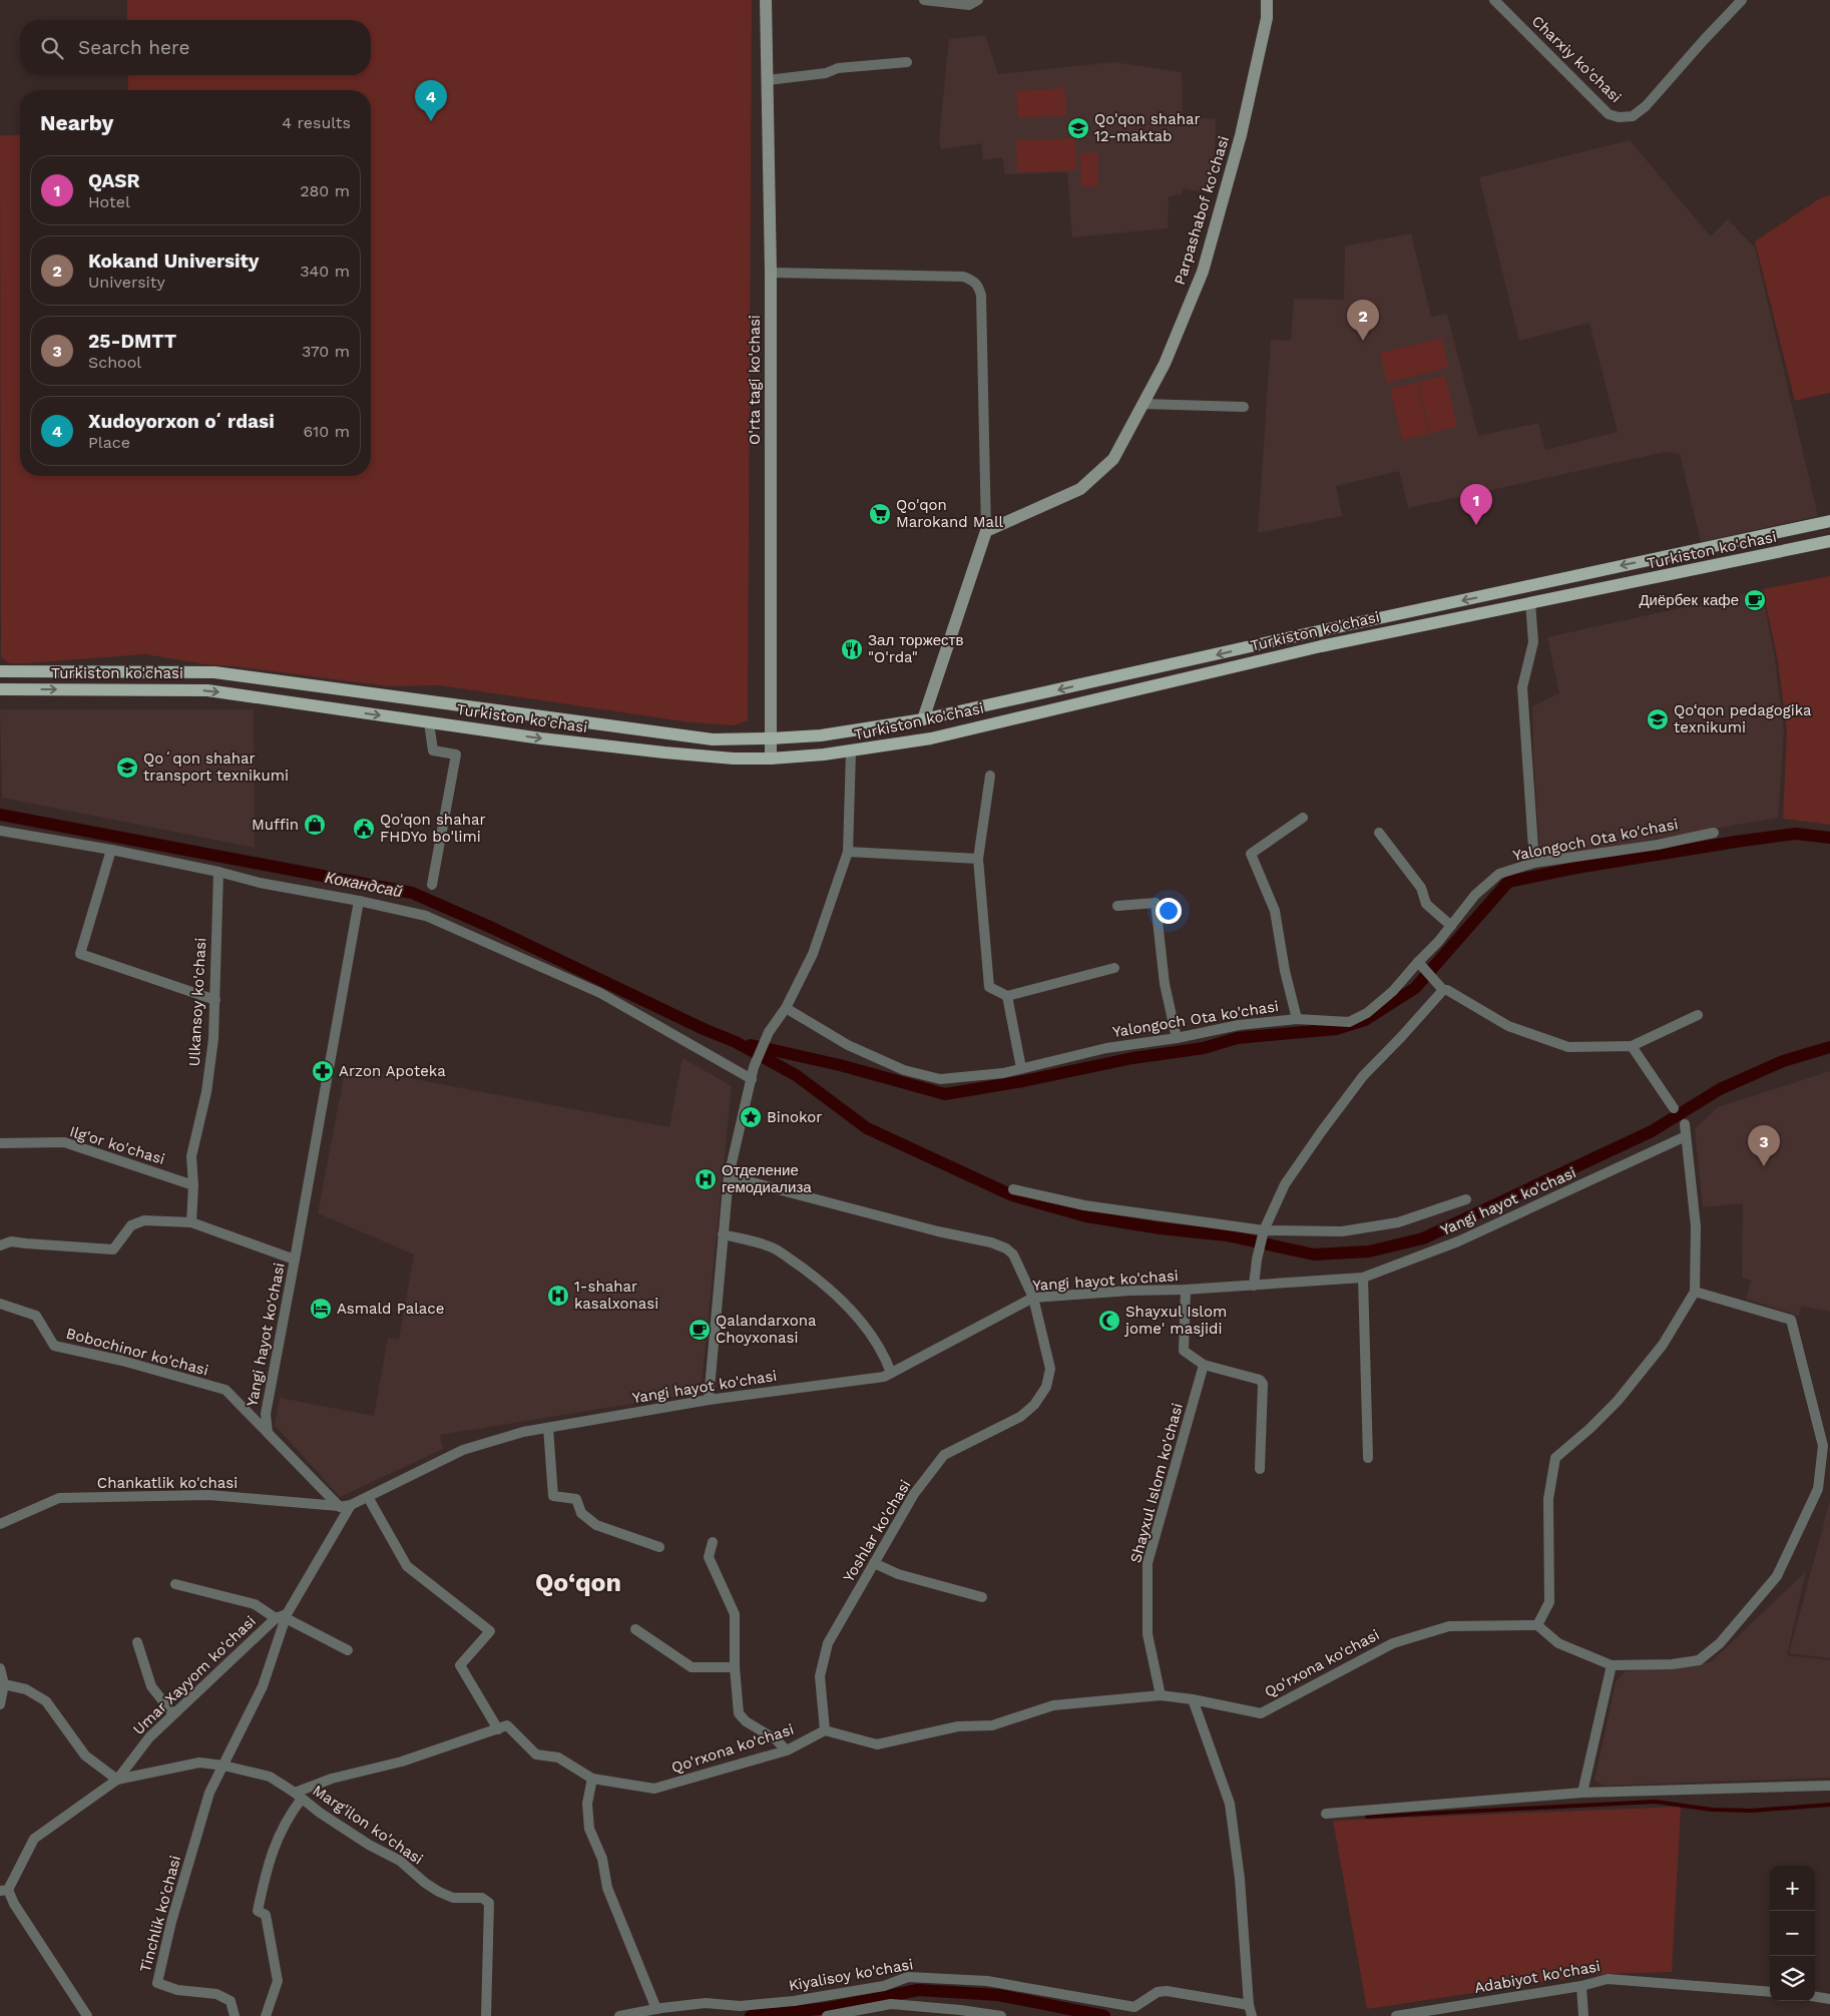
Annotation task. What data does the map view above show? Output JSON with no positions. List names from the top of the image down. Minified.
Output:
{"streets":{"main road":["Turkiston ko'chasi"],"street":["Charxiy ko'chasi","Parpashabof ko'chasi","O'rta tagi ko'chasi","Yalongoch Ota ko'chasi","Ulkansoy ko'chasi","Ilg'or ko'chasi","Yangi hayot ko'chasi","Bobochinor ko'chasi","Chankatlik ko'chasi","Shayxul Islom ko'chasi","Yoshlar ko'chasi","Qo'rxona ko'chasi","Umar Xayyom ko'chasi","Marg'ilon ko'chasi","Tinchlik ko'chasi","Kiyalisoy ko'chasi","Adabiyot ko'chasi"]},"crossings":[["O'rta tagi ko'chasi","Turkiston ko'chasi"],["Ulkansoy ko'chasi","Ilg'or ko'chasi"],["Yangi hayot ko'chasi","Bobochinor ko'chasi"],["Yangi hayot ko'chasi","Chankatlik ko'chasi"],["Yangi hayot ko'chasi","Yoshlar ko'chasi"],["Yangi hayot ko'chasi","Umar Xayyom ko'chasi"],["Shayxul Islom ko'chasi","Qo'rxona ko'chasi"],["Yoshlar ko'chasi","Qo'rxona ko'chasi"],["Umar Xayyom ko'chasi","Marg'ilon ko'chasi"],["Marg'ilon ko'chasi","Tinchlik ko'chasi"]],"districts":["Qo‘qon"],"water":["Кокандсай"],"places":{"school or university":["Qo'qon shahar 12-maktab","Qo‘qon pedagogika texnikumi","Qoʻqon shahar transport texnikumi"],"supermarket":["Qo'qon Marokand Mall"],"cafe":["Диёрбек кафе","Qalandarxona Choyxonasi"],"restaurant":["Зал торжеств \"O'rda\""],"shop":["Muffin"],"public building":["Qo'qon shahar FHDYo bo'limi"],"pharmacy":["Arzon Apoteka"],"place":["Binokor"],"hospital":["Отделение гемодиализа","1-shahar kasalxonasi"],"hotel":["Asmald Palace"],"mosque":["Shayxul Islom jome' masjidi"]},"page":{"search":"Search here","pins":["4","2","1","3"],"heading":["Nearby","4 results"],"list":[{"mark":"1","name":"QASR","note":"Hotel","value":"280 m"},{"mark":"2","name":"Kokand University","note":"University","value":"340 m"},{"mark":"3","name":"25-DMTT","note":"School","value":"370 m"},{"mark":"4","name":"Xudoyorxon oʻrdasi","note":"Place","value":"610 m"}],"map_buttons":["+","−"]}}
